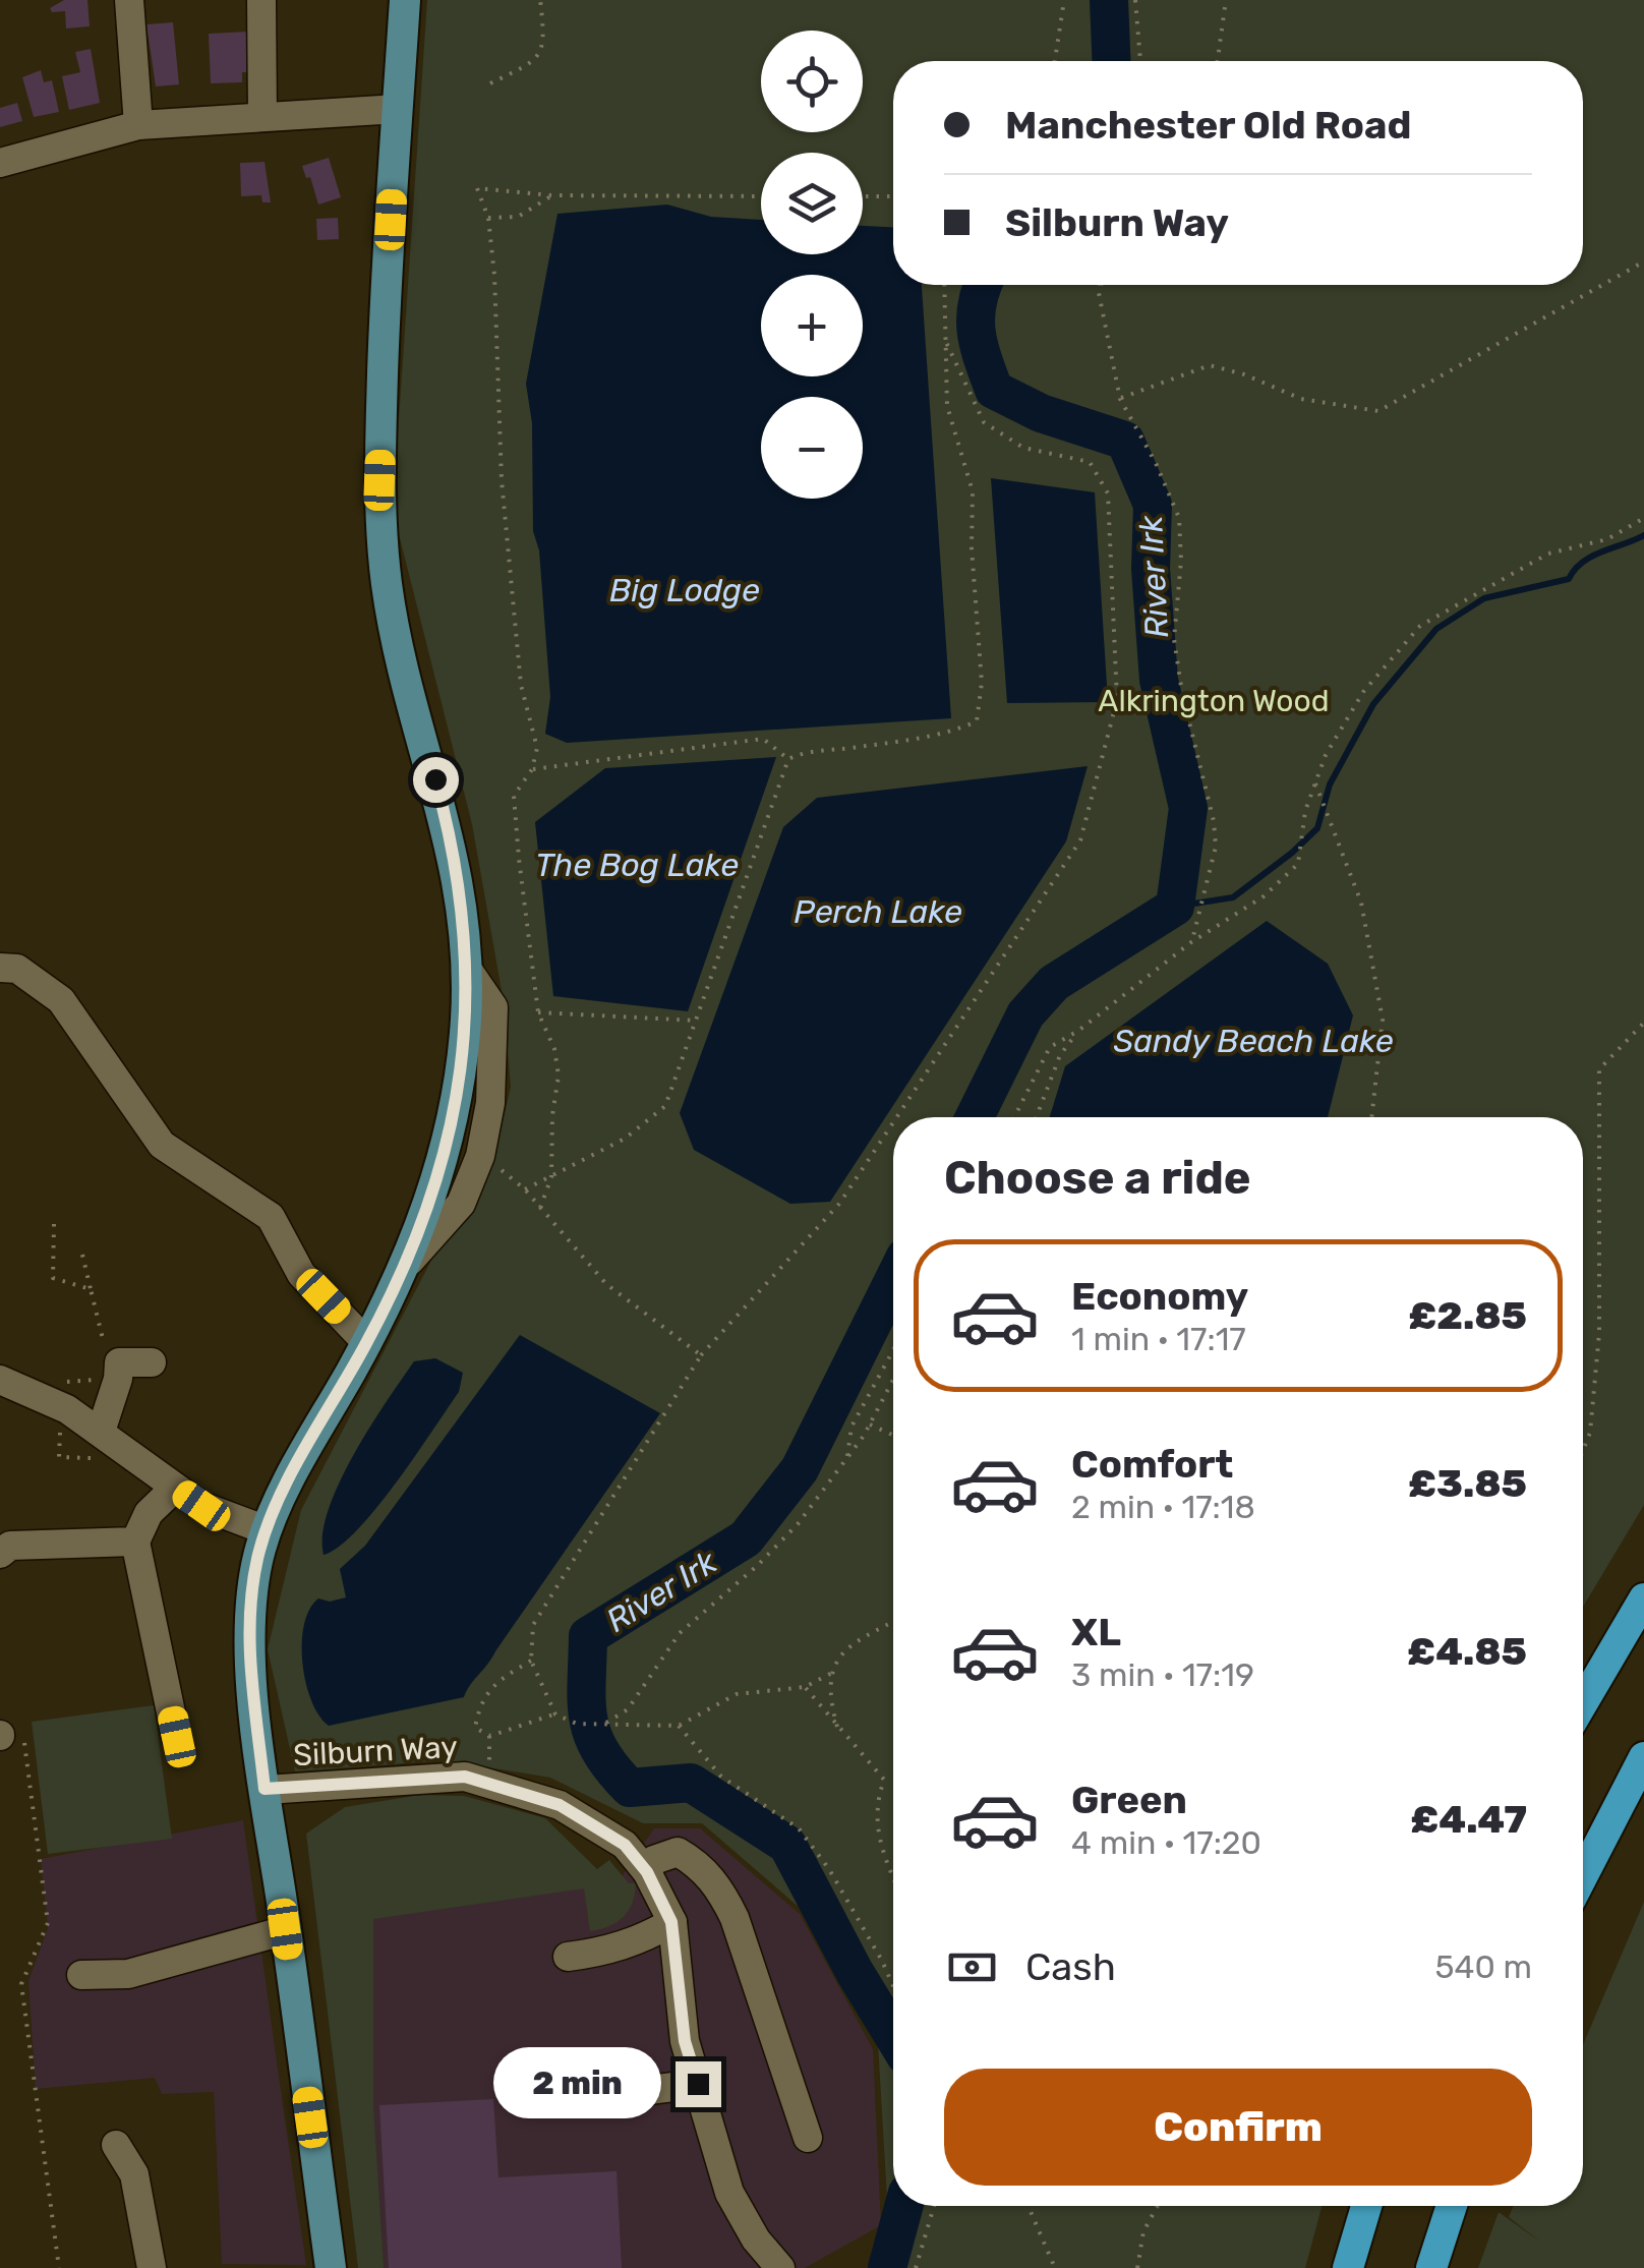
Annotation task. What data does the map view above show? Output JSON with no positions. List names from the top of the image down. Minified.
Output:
{"streets":{"street":["Silburn Way"]},"water":["River Irk","Big Lodge","The Bog Lake","Perch Lake","Sandy Beach Lake"],"parks":["Alkrington Wood"],"page":{"map_buttons":["+","−"],"banner":["Manchester Old Road","Silburn Way"],"heading":"Choose a ride","list":[{"name":"Economy","note":"1 min · 17:17","value":"£2.85"},{"name":"Comfort","note":"2 min · 17:18","value":"£3.85"},{"name":"XL","note":"3 min · 17:19","value":"£4.85"},{"name":"Green","note":"4 min · 17:20","value":"£4.47"}],"pay":["Cash","540 m"],"bubble":"2 min","buttons":"Confirm"}}
